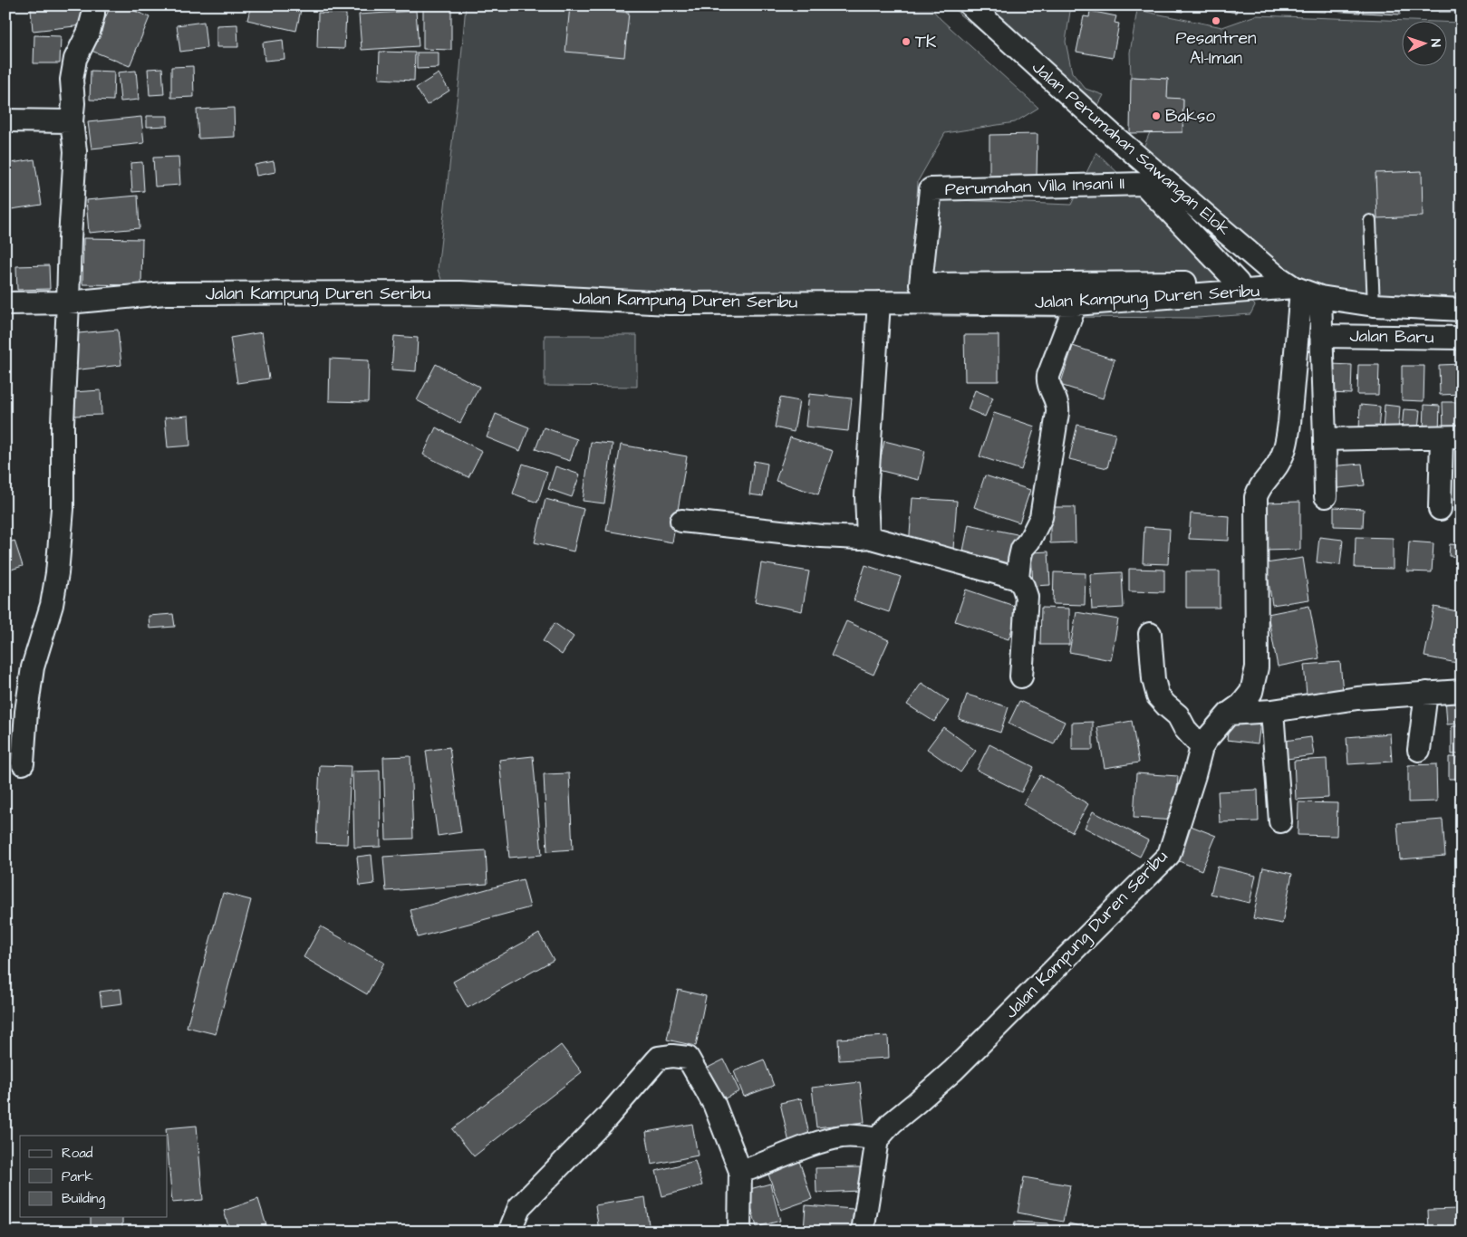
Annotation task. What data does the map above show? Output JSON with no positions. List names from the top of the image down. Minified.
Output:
{"streets":{"street":["Jalan Perumahan Sawangan Elok","Perumahan Villa Insani II","Jalan Kampung Duren Seribu","Jalan Baru"]},"crossings":[["Jalan Perumahan Sawangan Elok","Perumahan Villa Insani II"],["Jalan Perumahan Sawangan Elok","Jalan Kampung Duren Seribu"],["Perumahan Villa Insani II","Jalan Kampung Duren Seribu"]],"places":["Pesantren Al-Iman","TK","Bakso"],"legend":["Road","Park","Building"],"north":"right"}
